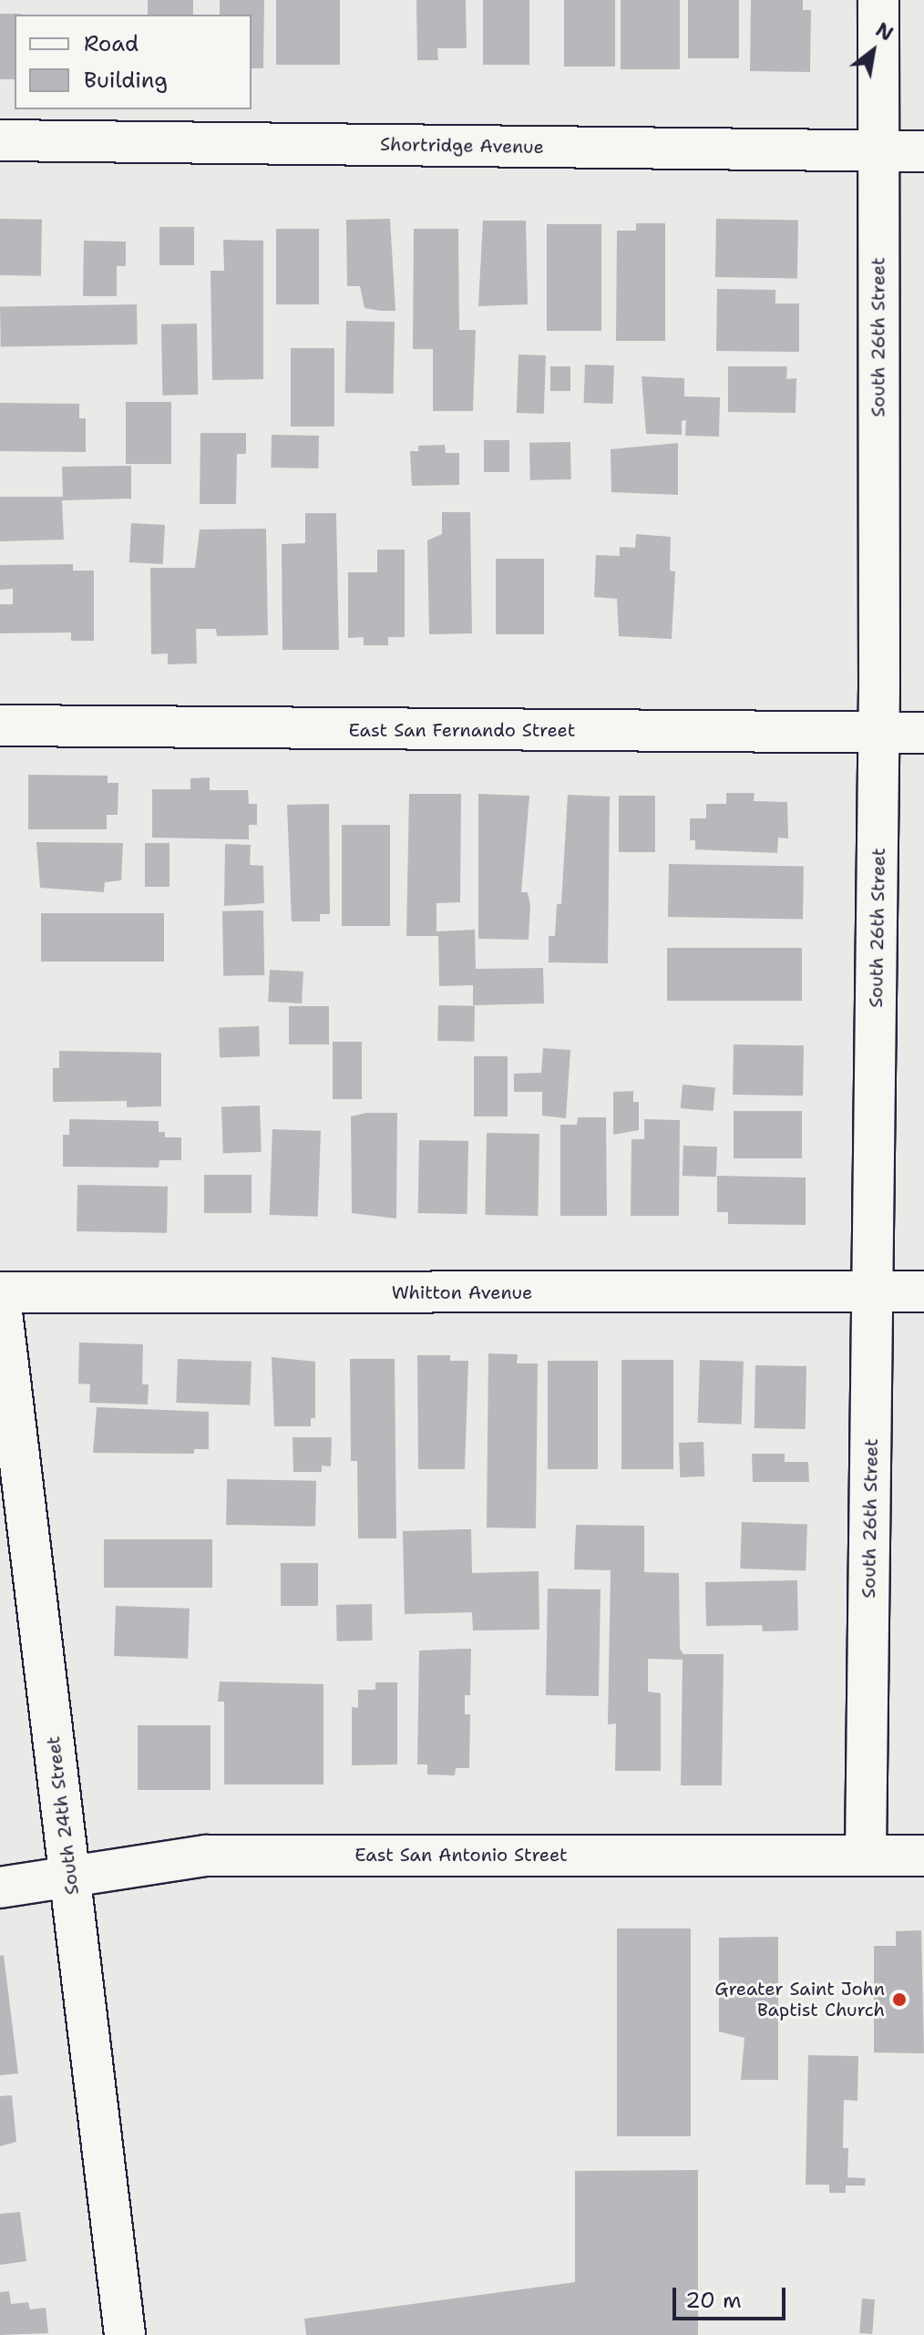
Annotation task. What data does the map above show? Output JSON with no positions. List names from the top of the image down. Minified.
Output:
{"streets":{"street":["Shortridge Avenue","South 26th Street","East San Fernando Street","Whitton Avenue","South 24th Street","East San Antonio Street"]},"crossings":[["Shortridge Avenue","South 26th Street"],["South 26th Street","East San Fernando Street"],["South 26th Street","Whitton Avenue"],["South 26th Street","East San Antonio Street"],["Whitton Avenue","South 24th Street"],["South 24th Street","East San Antonio Street"]],"places":["Greater Saint John Baptist Church"],"legend":["Road","Building"],"scale_bar":"20 m","north":"top right"}
